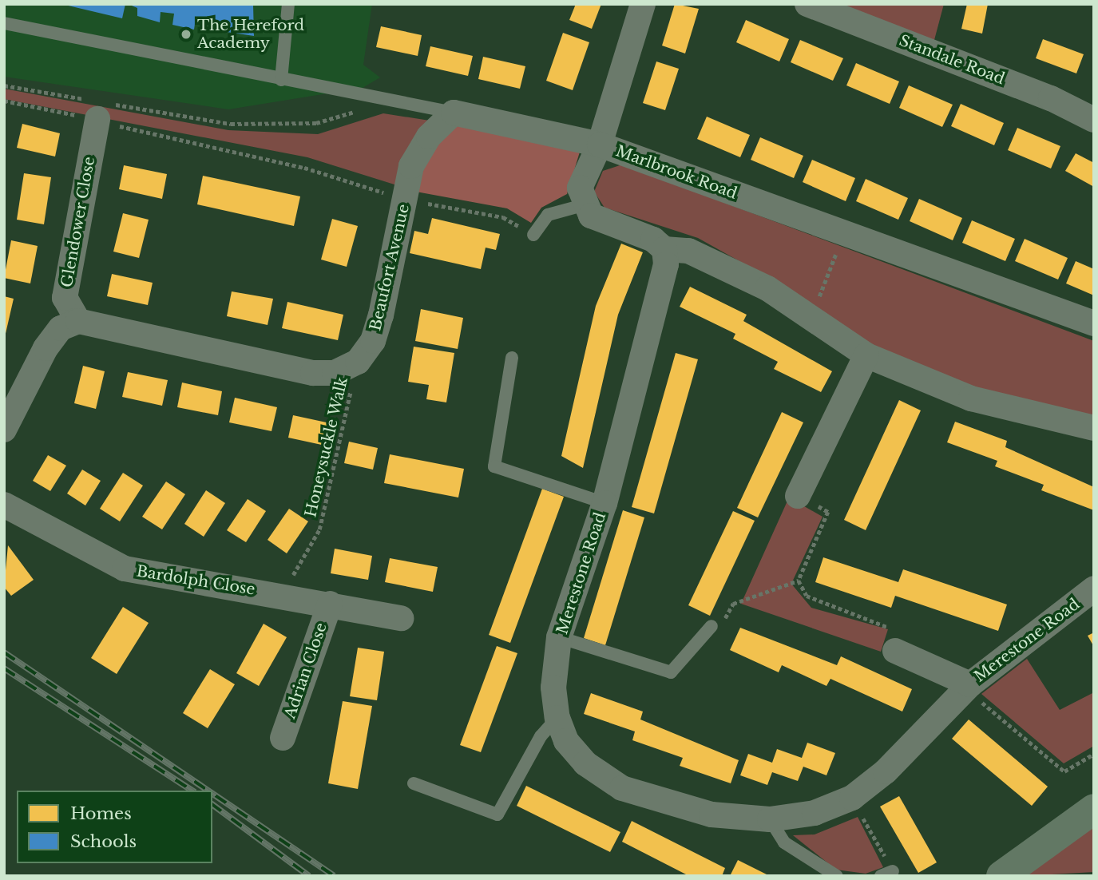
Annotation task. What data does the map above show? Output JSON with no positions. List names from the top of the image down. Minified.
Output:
{"streets":{"street":["Standale Road","Marlbrook Road","Glendower Close","Beaufort Avenue","Merestone Road","Bardolph Close","Adrian Close"],"path":["Honeysuckle Walk"]},"crossings":[["Beaufort Avenue","Honeysuckle Walk"],["Honeysuckle Walk","Bardolph Close"],["Bardolph Close","Adrian Close"]],"places":["The Hereford Academy"],"legend":["Homes","Schools"]}
